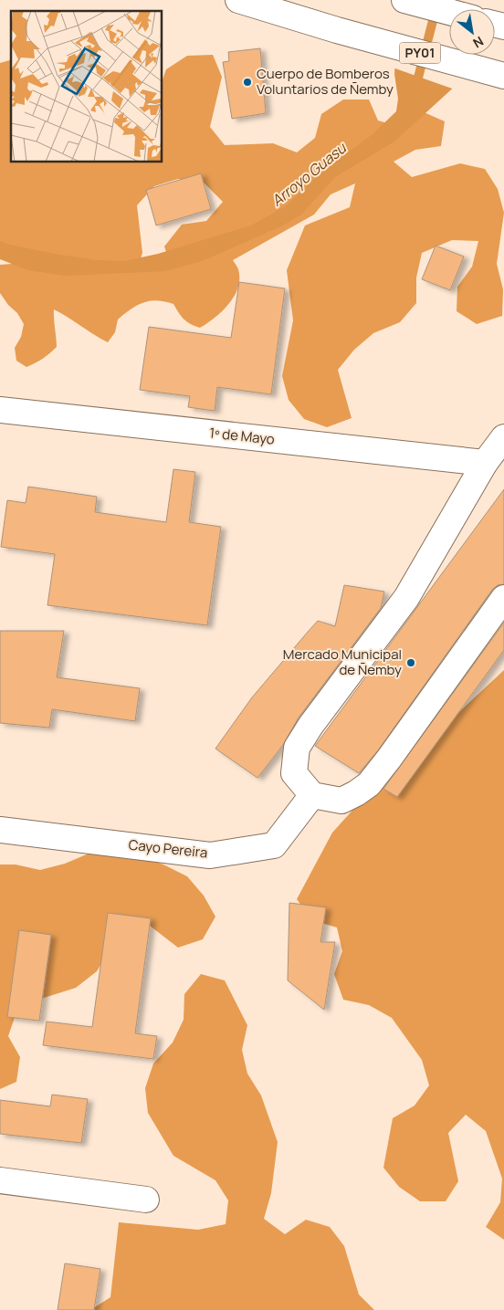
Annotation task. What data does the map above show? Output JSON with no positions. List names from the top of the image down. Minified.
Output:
{"streets":{"main road":["PY01","1º de Mayo","Cayo Pereira"]},"water":["Arroyo Guasu"],"places":["Cuerpo de Bomberos Voluntarios de Ñemby","Mercado Municipal de Ñemby"],"north":"bottom right"}
